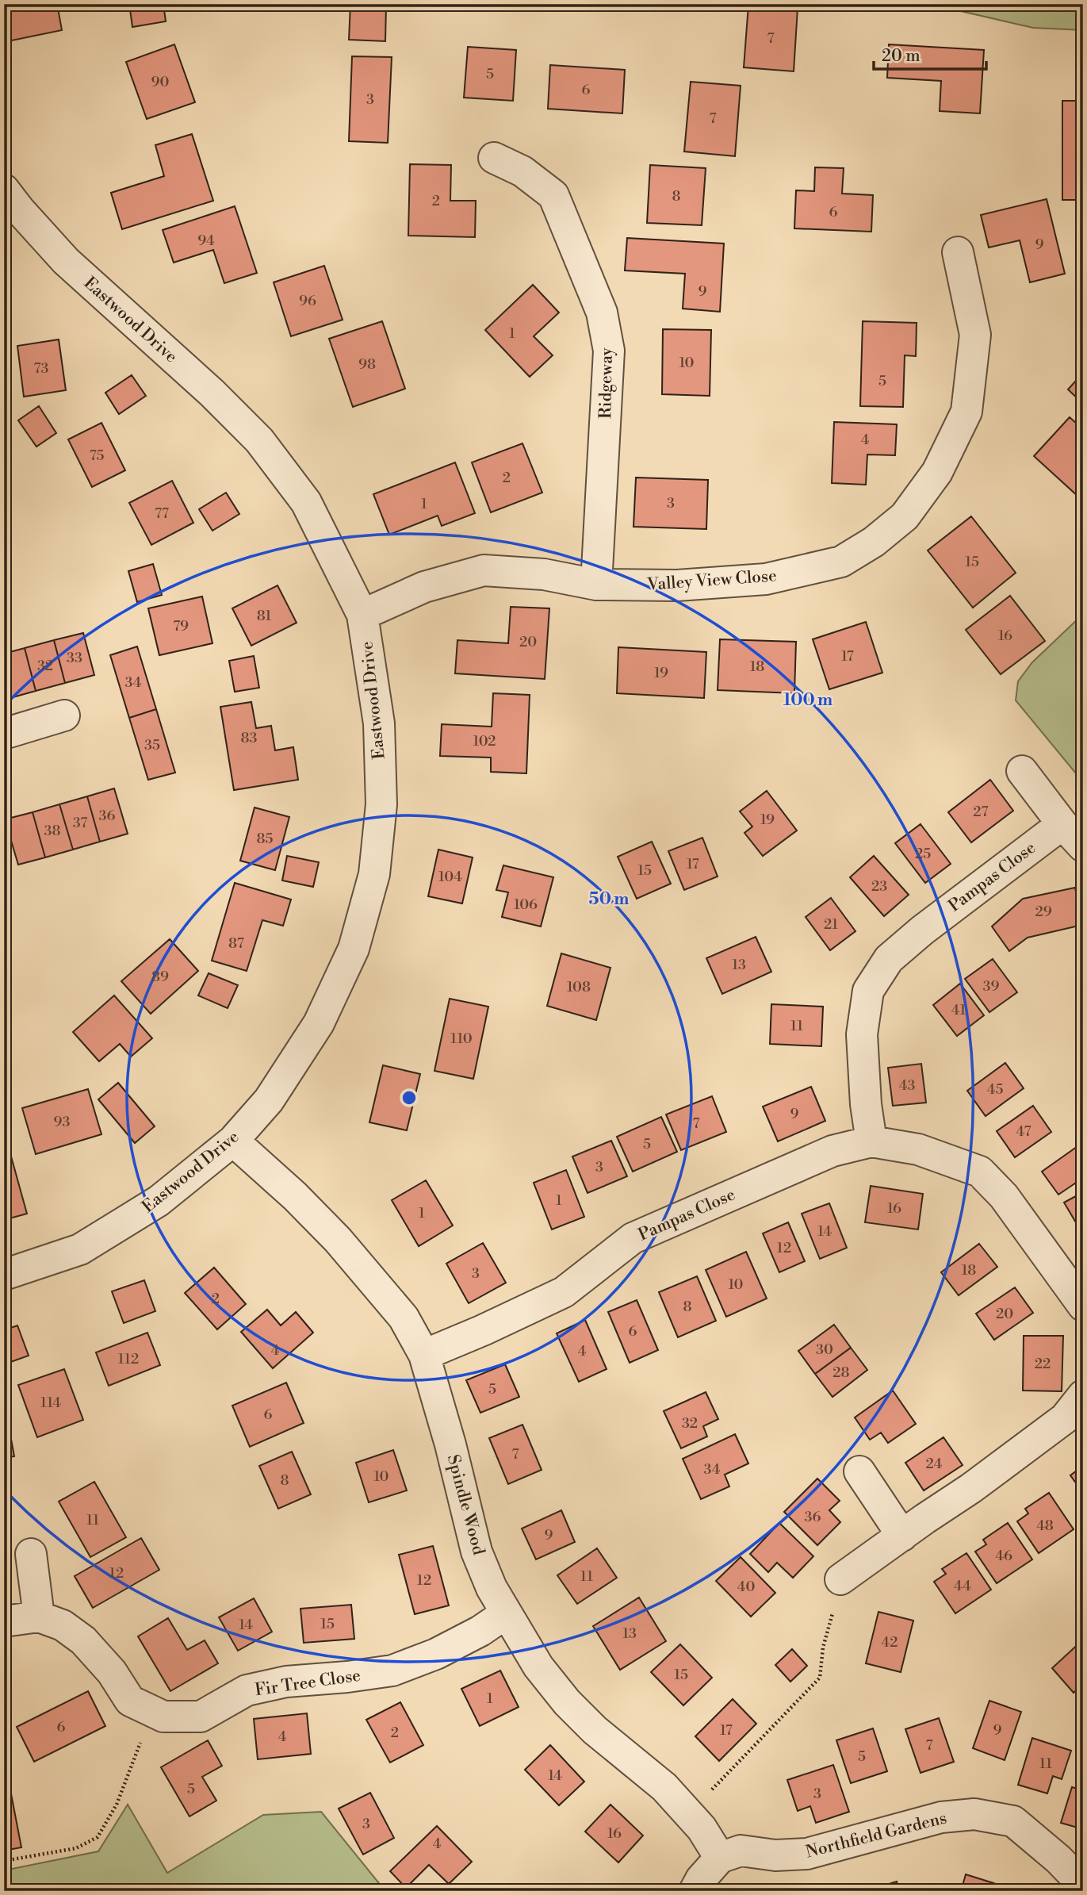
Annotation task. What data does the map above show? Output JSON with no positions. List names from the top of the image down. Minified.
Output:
{"streets":{"street":["Eastwood Drive","Ridgeway","Valley View Close","Pampas Close","Spindle Wood","Fir Tree Close","Northfield Gardens"]},"crossings":[["Eastwood Drive","Valley View Close"],["Eastwood Drive","Spindle Wood"],["Ridgeway","Valley View Close"],["Pampas Close","Spindle Wood"],["Spindle Wood","Fir Tree Close"],["Spindle Wood","Northfield Gardens"]],"house_numbers":["7","5","90","6","3","7","8","2","6","94","9","9","96","1","10","98","73","5","4","75","2","3","1","77","15","81","79","16","20","17","33","32","18","19","34","83","102","35","27","36","19","37","38","85","25","17","15","104","23","106","29","21","87","13","89","39","108","41","11","110","43","45","9","93","7","47","5","3","1","16","1","14","12","18","3","10","2","8","20","6","30","4","4","112","22","28","5","114","6","32","7","24","34","10","8","36","11","48","9","46","12","11","12","44","40","15","14","13","42","15","1","6","17","9","2","4","7","5","11","14","5","3","3","16","4"],"scale_bar":"20 m","rings":["100 m","50 m"]}
